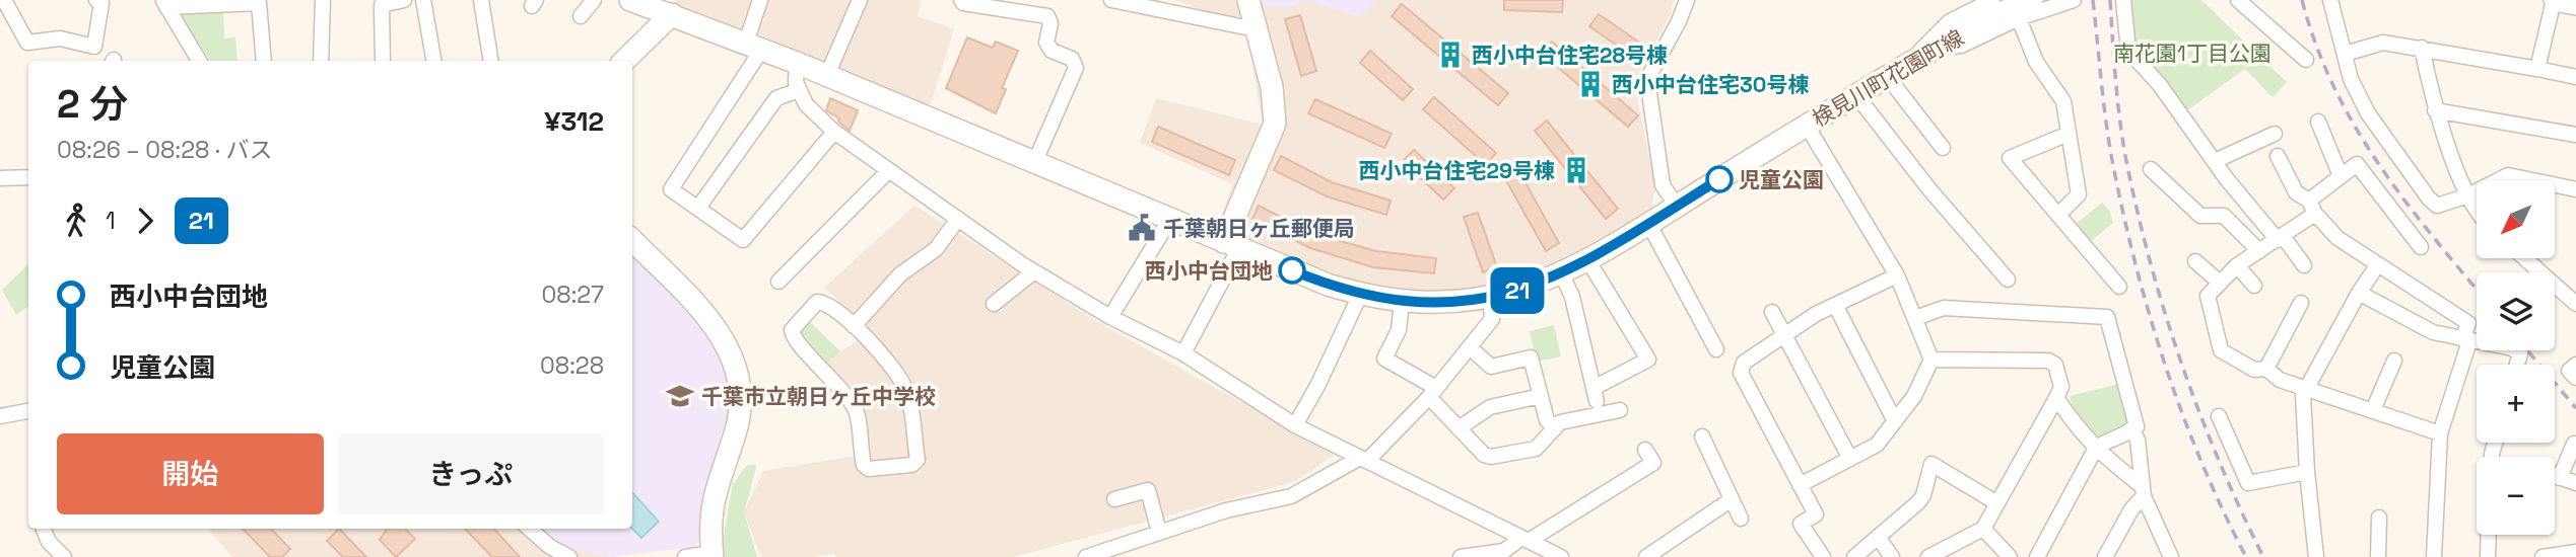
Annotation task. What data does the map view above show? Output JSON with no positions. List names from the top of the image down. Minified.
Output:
{"streets":{"street":["検見川町花園町線"]},"parks":["南花園1丁目公園"],"places":{"building":["西小中台住宅28号棟","西小中台住宅30号棟","西小中台住宅29号棟"],"other":["児童公園","西小中台団地"],"public building":["千葉朝日ヶ丘郵便局"],"school or university":["千葉市立朝日ヶ丘中学校"]},"lines":["bus line 21"],"north":"bottom left","page":{"on_map":"21","heading":["2 分","08:26 – 08:28 · バス","¥312"],"map_buttons":["+","−"],"legs":["1","21"],"list":[{"name":"西小中台団地","value":"08:27"},{"name":"児童公園","value":"08:28"}],"buttons":["開始","きっぷ"]}}
